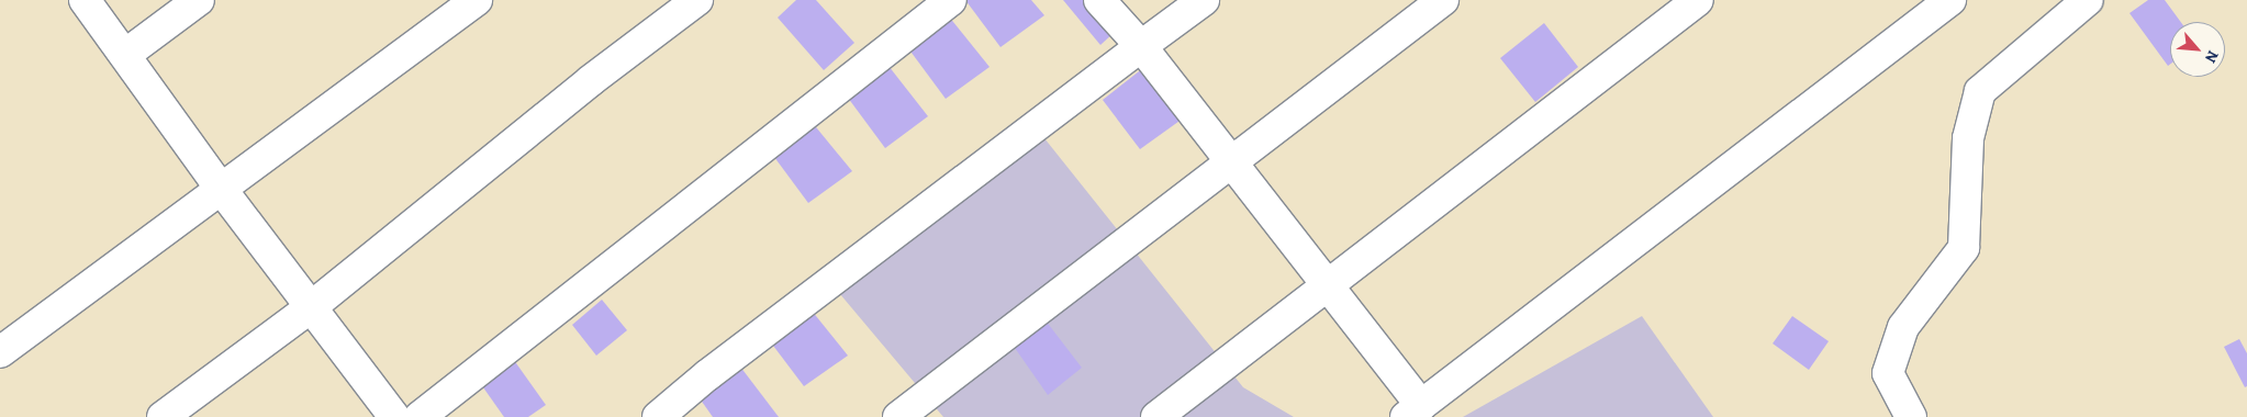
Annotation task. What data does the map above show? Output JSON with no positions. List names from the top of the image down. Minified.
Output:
{"north":"bottom right"}
